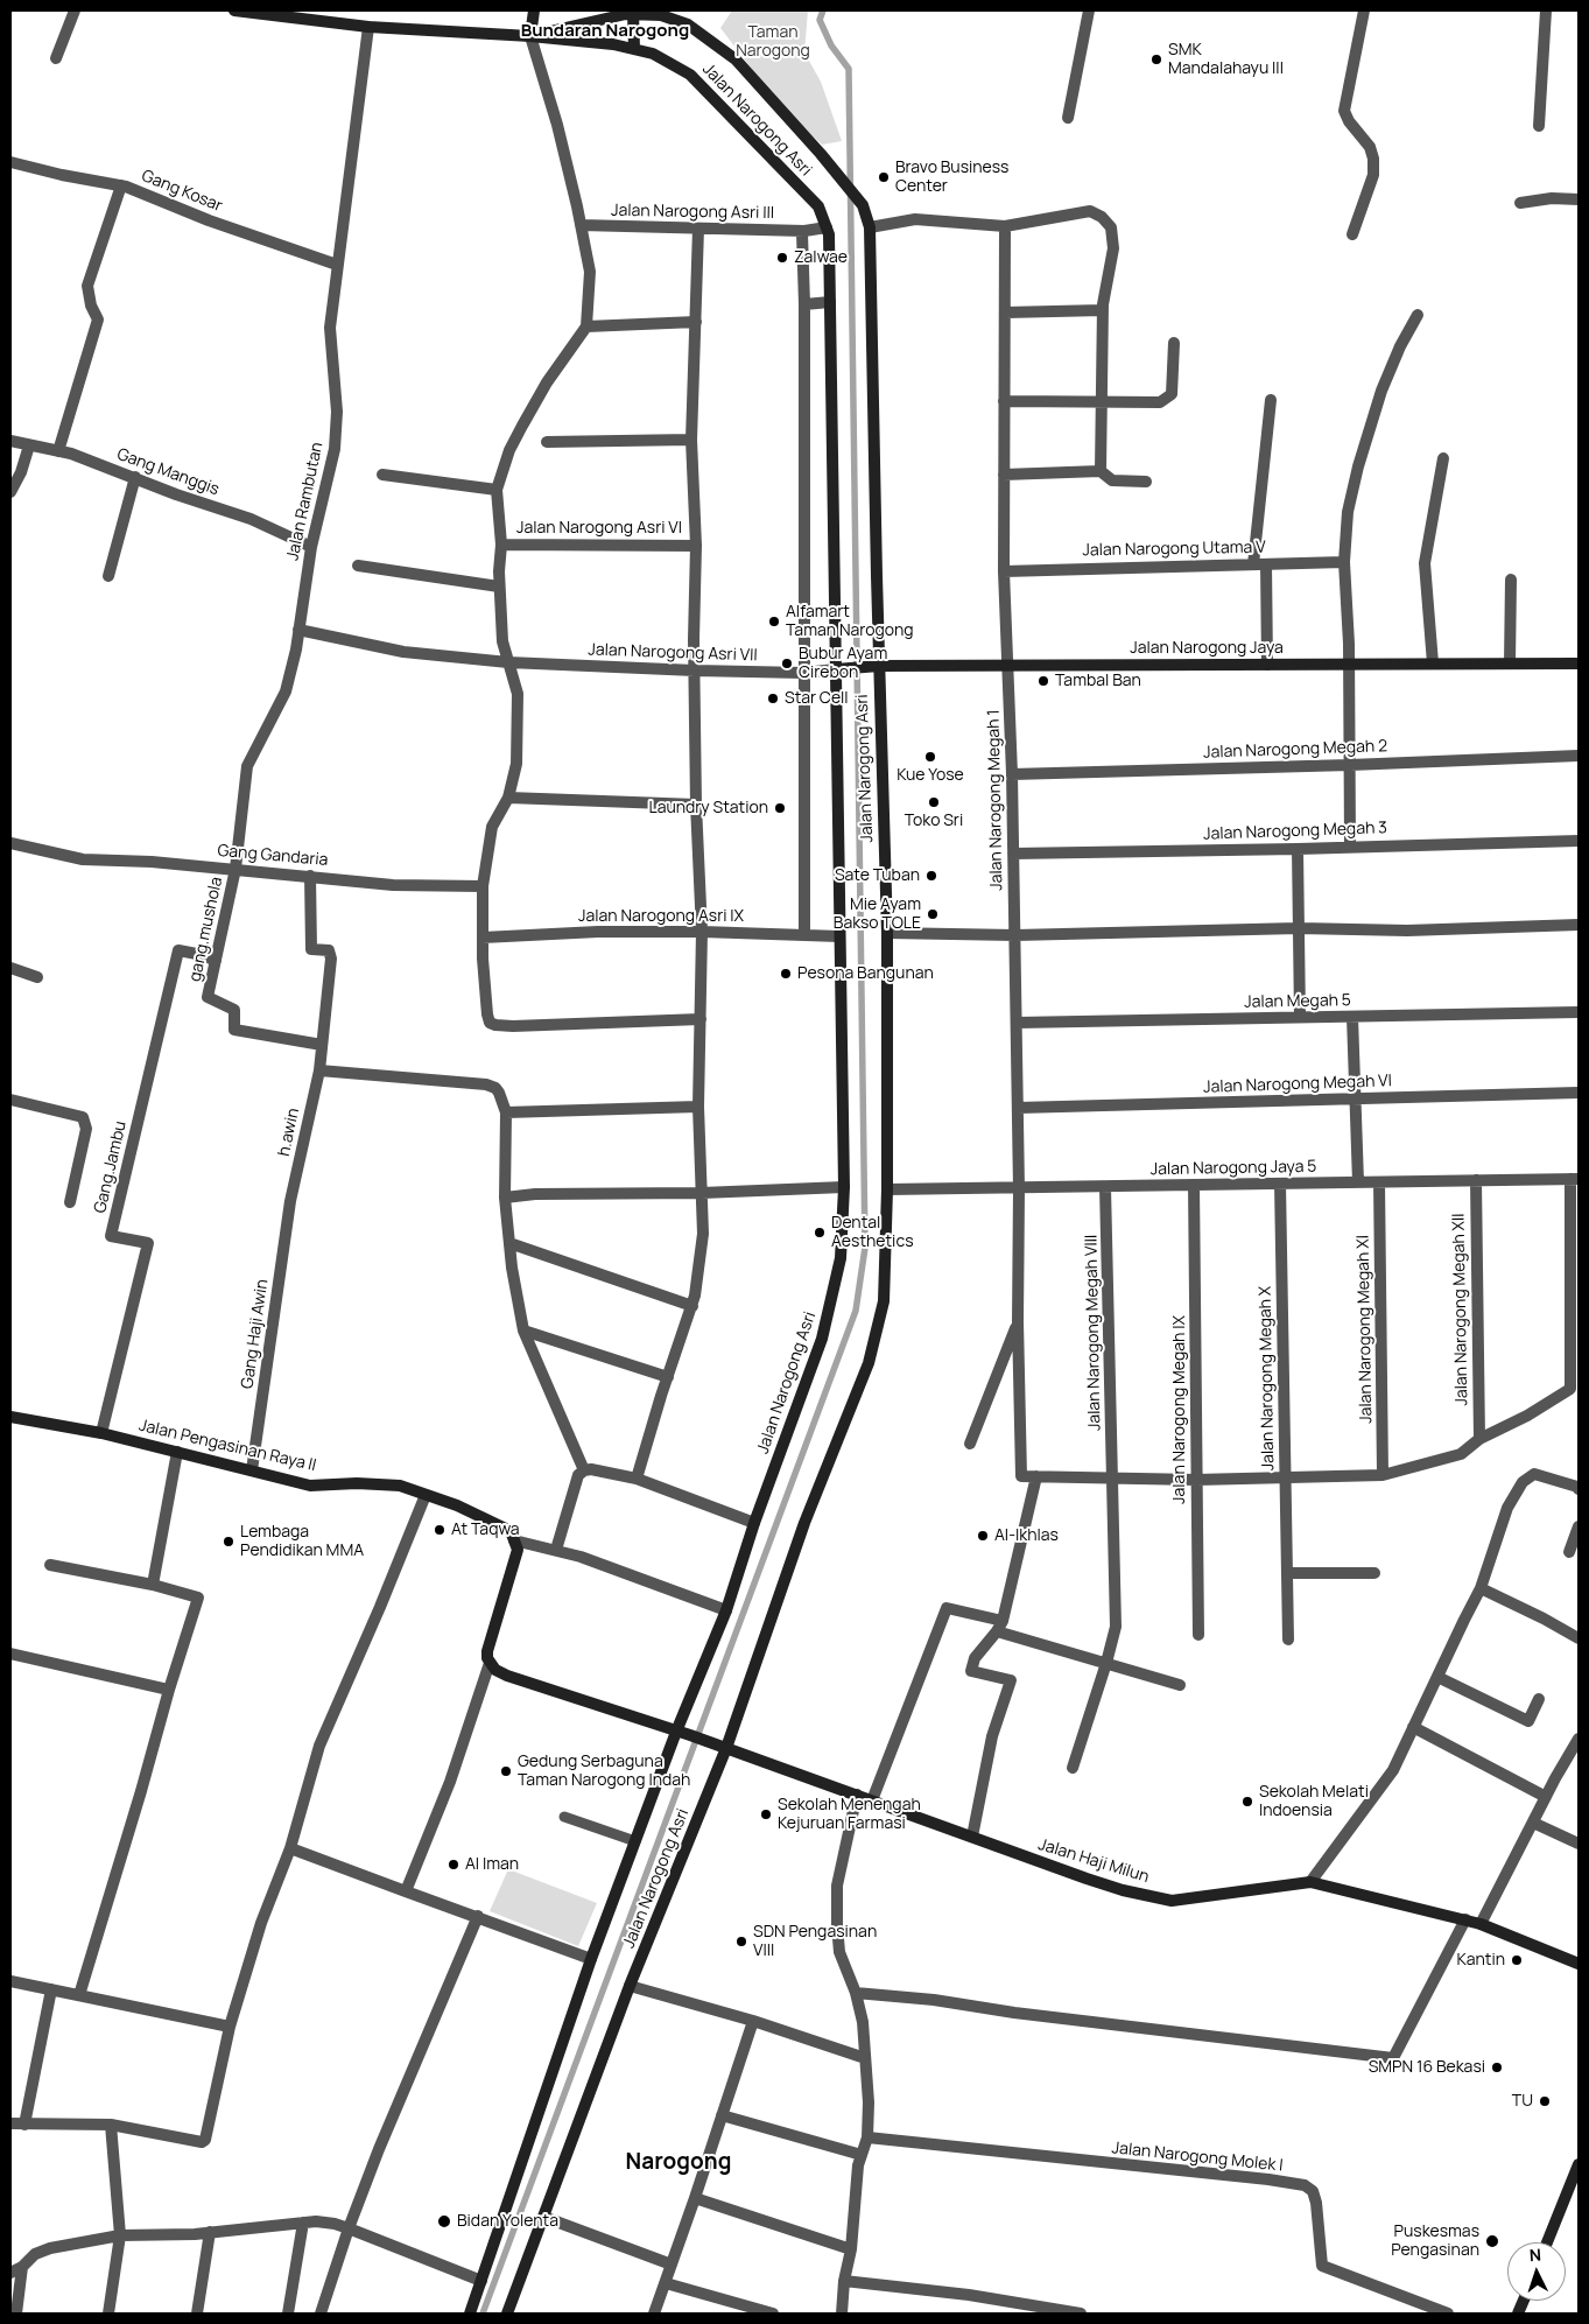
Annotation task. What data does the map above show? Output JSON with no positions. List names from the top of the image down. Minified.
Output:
{"streets":{"street":["Jalan Narogong Asri","Gang Kosar","Jalan Narogong Asri III","Gang Manggis","Jalan Rambutan","Jalan Narogong Asri VI","Jalan Narogong Utama V","Jalan Narogong Jaya","Jalan Narogong Asri VII","Jalan Narogong Megah 2","Jalan Narogong Megah 1","Jalan Narogong Megah 3","Gang Gandaria","Jalan Narogong Asri IX","gang.mushola","Jalan Megah 5","Jalan Narogong Megah VI","h.awin","Gang.Jambu","Jalan Narogong Jaya 5","Jalan Narogong Megah XII","Jalan Narogong Megah XI","Jalan Narogong Megah VIII","Gang Haji Awin","Jalan Narogong Megah X","Jalan Narogong Megah IX","Jalan Pengasinan Raya II","Jalan Haji Milun","Jalan Narogong Molek I"]},"crossings":[["Jalan Narogong Asri","Jalan Narogong Asri III"],["Jalan Narogong Asri","Jalan Narogong Jaya"],["Jalan Narogong Asri","Jalan Narogong Asri VII"],["Jalan Narogong Asri","Jalan Narogong Asri IX"],["Jalan Narogong Asri","Jalan Narogong Jaya 5"],["Jalan Narogong Asri","Jalan Haji Milun"],["Gang Kosar","Jalan Rambutan"],["Gang Manggis","Jalan Rambutan"],["Jalan Rambutan","Jalan Narogong Asri VII"],["Jalan Rambutan","Gang Gandaria"],["Jalan Rambutan","gang.mushola"],["Jalan Narogong Utama V","Jalan Narogong Megah 1"],["Jalan Narogong Jaya","Jalan Narogong Asri VII"],["Jalan Narogong Jaya","Jalan Narogong Megah 1"],["Jalan Narogong Megah 2","Jalan Narogong Megah 1"],["Jalan Narogong Megah 1","Jalan Narogong Megah 3"],["Jalan Narogong Megah 1","Jalan Megah 5"],["Jalan Narogong Megah 1","Jalan Narogong Megah VI"],["Jalan Narogong Megah 1","Jalan Narogong Jaya 5"],["Gang Gandaria","gang.mushola"],["Gang Gandaria","h.awin"],["gang.mushola","h.awin"],["gang.mushola","Gang.Jambu"],["h.awin","Gang Haji Awin"],["Gang.Jambu","Jalan Pengasinan Raya II"],["Jalan Narogong Jaya 5","Jalan Narogong Megah XII"],["Jalan Narogong Jaya 5","Jalan Narogong Megah XI"],["Jalan Narogong Jaya 5","Jalan Narogong Megah VIII"],["Jalan Narogong Jaya 5","Jalan Narogong Megah X"],["Jalan Narogong Jaya 5","Jalan Narogong Megah IX"],["Gang Haji Awin","Jalan Pengasinan Raya II"]],"districts":["Bundaran Narogong","Narogong"],"parks":["Taman Narogong"],"places":["SMK Mandalahayu III","Bravo Business Center","Zalwae","Alfamart Taman Narogong","Bubur Ayam Cirebon","Tambal Ban","Star Cell","Kue Yose","Toko Sri","Laundry Station","Sate Tuban","Mie Ayam Bakso TOLE","Pesona Bangunan","Dental Aesthetics","At Taqwa","Al-Ikhlas","Lembaga Pendidikan MMA","Gedung Serbaguna Taman Narogong Indah","Sekolah Melati Indoensia","Sekolah Menengah Kejuruan Farmasi","Al Iman","SDN Pengasinan VIII","Kantin","SMPN 16 Bekasi","TU","Bidan Yolenta","Puskesmas Pengasinan"],"north":"top"}
